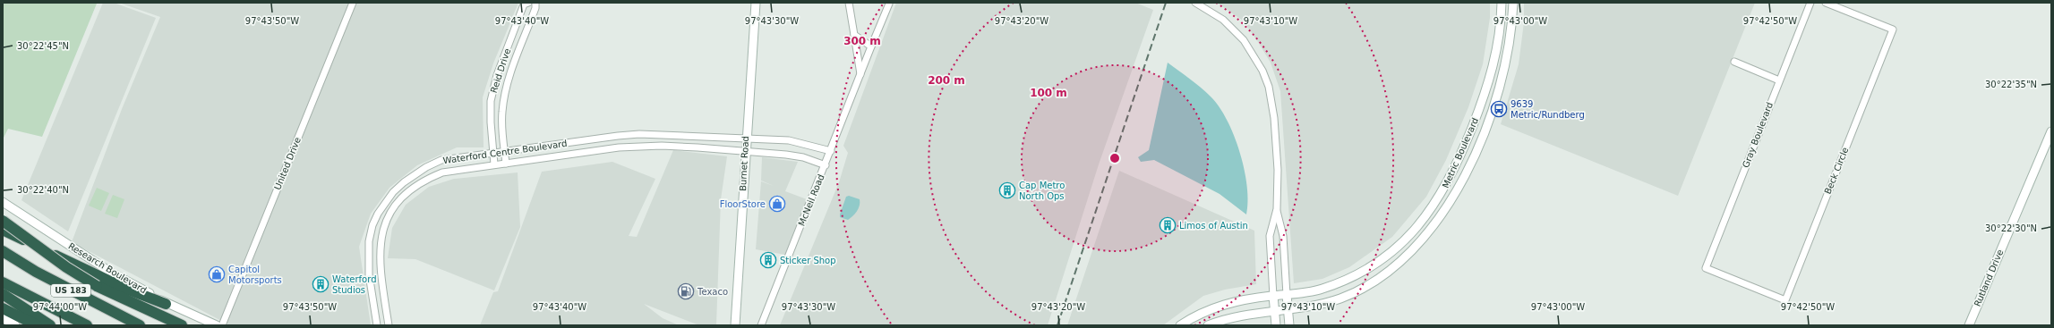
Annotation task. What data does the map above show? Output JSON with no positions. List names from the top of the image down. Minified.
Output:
{"streets":{"highway":["US 183"],"main road":["Metric Boulevard","Burnet Road","Research Boulevard","Rutland Drive"],"street":["Reid Drive","Gray Boulevard","Waterford Centre Boulevard","United Drive","Beck Circle","McNeil Road"]},"crossings":[["Reid Drive","Waterford Centre Boulevard"],["Gray Boulevard","Beck Circle"],["Waterford Centre Boulevard","Burnet Road"],["Waterford Centre Boulevard","McNeil Road"]],"places":{"bus stop":["9639 Metric/Rundberg"],"building":["Cap Metro North Ops","Limos of Austin","Sticker Shop","Waterford Studios"],"shop":["FloorStore","Capitol Motorsports"],"fuel station":["Texaco"]},"coordinates":["97°43'50\"W","97°43'40\"W","97°43'30\"W","97°43'20\"W","97°43'10\"W","97°43'00\"W","97°42'50\"W","30°22'45\"N","30°22'35\"N","30°22'40\"N","30°22'30\"N","97°44'00\"W"],"rings":["300 m","200 m","100 m"]}
